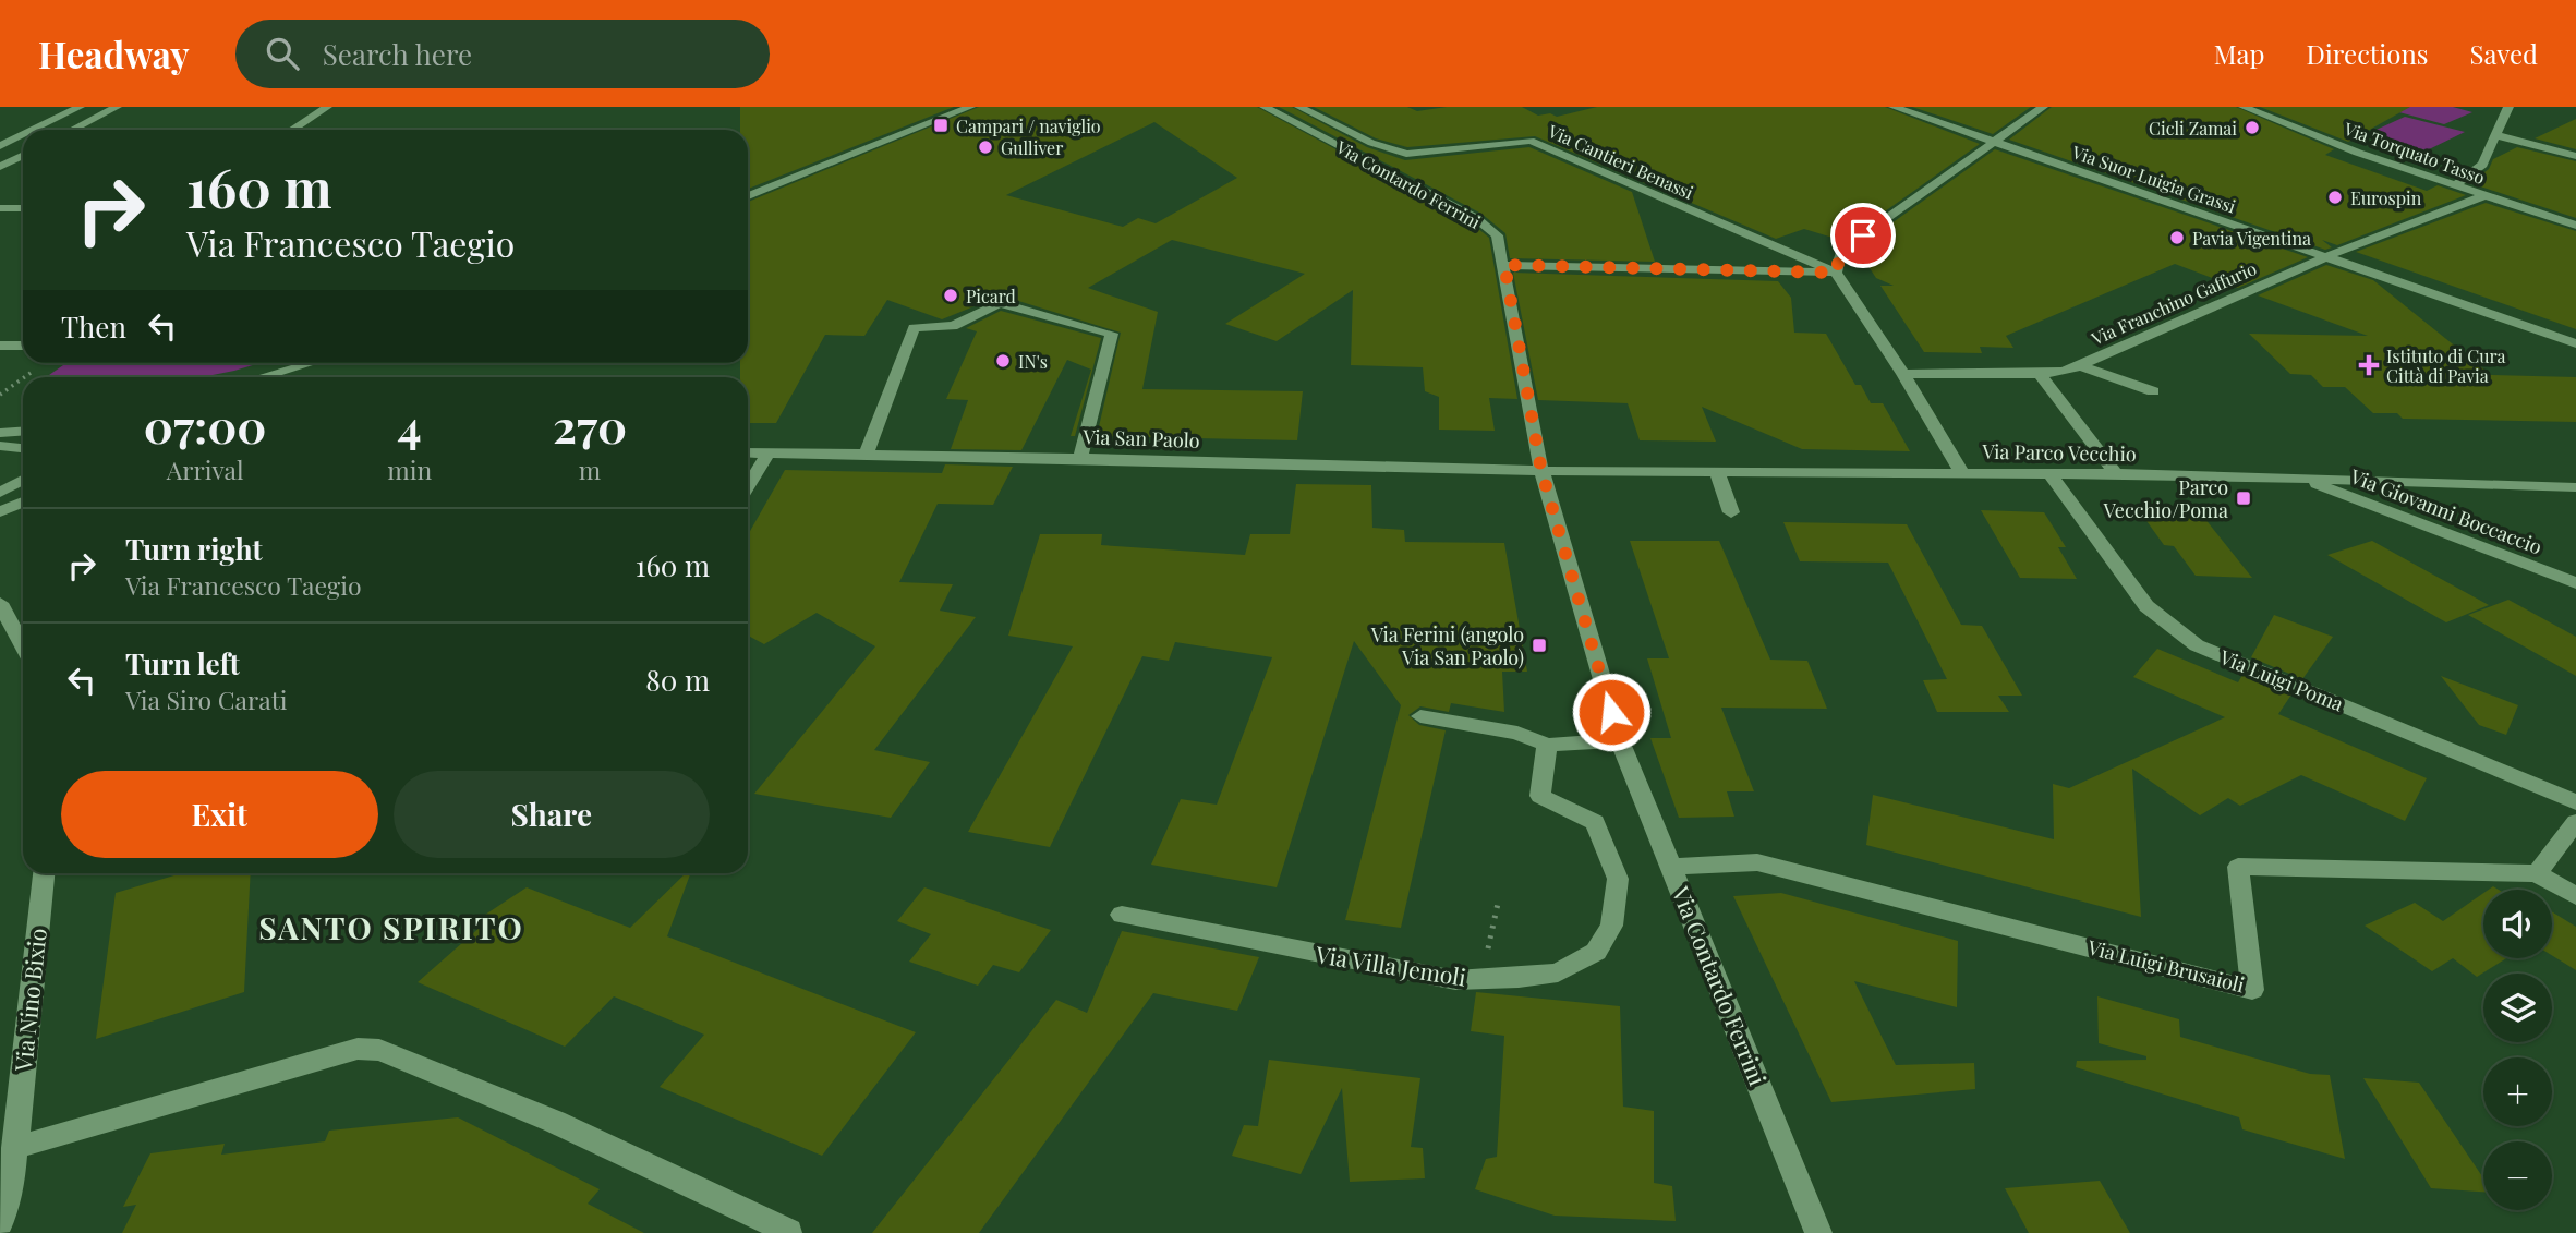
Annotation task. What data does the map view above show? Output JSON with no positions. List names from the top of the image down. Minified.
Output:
{"streets":{"street":["Via Torquato Tasso","Via Cantieri Benassi","Via Suor Luigia Grassi","Via Contardo Ferrini","Via Franchino Gaffurio","Via San Paolo","Via Parco Vecchio","Via Giovanni Boccaccio","Via Luigi Poma","Via Villa Jemoli","Via Luigi Brusaioli","Via Nino Bixio"]},"crossings":[["Via Torquato Tasso","Via Franchino Gaffurio"],["Via Suor Luigia Grassi","Via Franchino Gaffurio"],["Via Contardo Ferrini","Via San Paolo"],["Via Contardo Ferrini","Via Parco Vecchio"],["Via Contardo Ferrini","Via Luigi Brusaioli"],["Via San Paolo","Via Parco Vecchio"],["Via Parco Vecchio","Via Giovanni Boccaccio"],["Via Parco Vecchio","Via Luigi Poma"]],"districts":["SANTO SPIRITO"],"places":{"transit":["Campari / naviglio","Parco Vecchio/Poma","Via Ferini (angolo Via San Paolo)"],"other":["Cicli Zamai","Gulliver","Eurospin","Pavia Vigentina","Picard","IN's"],"health":["Istituto di Cura Città di Pavia"]},"page":{"header":"Headway","search":"Search here","nav":["Map","Directions","Saved"],"turn":["160 m","Via Francesco Taegio"],"then":"Then","eta":["07:00","Arrival","4","min","270","m"],"list":[{"name":"Turn right","note":"Via Francesco Taegio","value":"160 m"},{"name":"Turn left","note":"Via Siro Carati","value":"80 m"}],"buttons":["Exit","Share"],"map_buttons":["+","−"]}}
